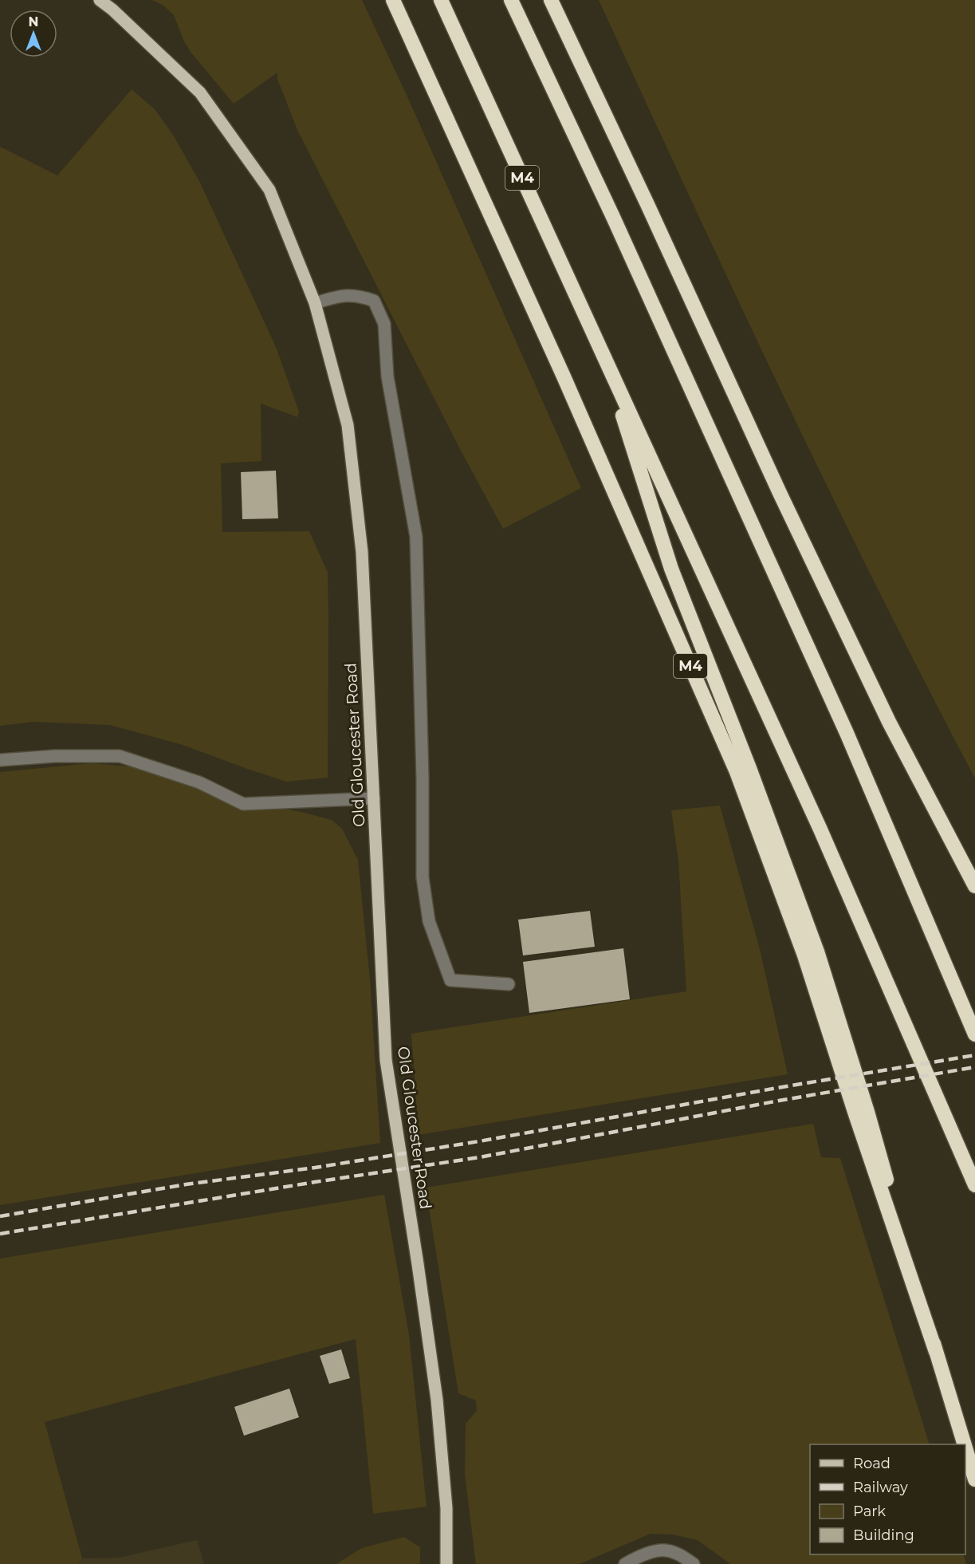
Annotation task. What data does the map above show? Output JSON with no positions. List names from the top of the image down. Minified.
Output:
{"streets":{"highway":["M4"],"main road":["Old Gloucester Road"]},"legend":["Road","Railway","Park","Building"],"north":"top"}
